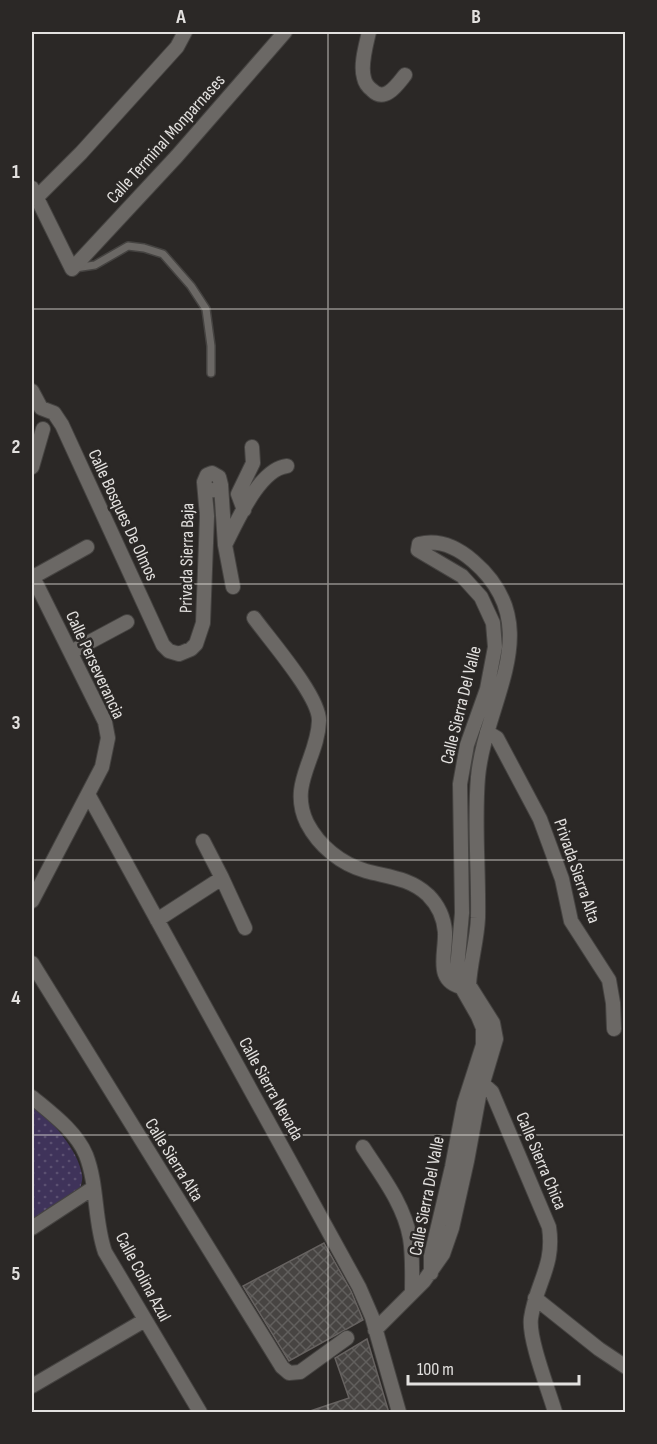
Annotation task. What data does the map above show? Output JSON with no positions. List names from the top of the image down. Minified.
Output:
{"streets":{"street":["Calle Terminal Monparnases","Calle Bosques De Olmos","Privada Sierra Baja","Calle Perseverancia","Calle Sierra Del Valle","Privada Sierra Alta","Calle Sierra Nevada","Calle Sierra Alta","Calle Sierra Chica","Calle Colina Azul"]},"crossings":[["Calle Bosques De Olmos","Privada Sierra Baja"],["Calle Perseverancia","Calle Sierra Nevada"],["Calle Sierra Del Valle","Privada Sierra Alta"],["Calle Sierra Del Valle","Calle Sierra Nevada"],["Calle Sierra Del Valle","Calle Sierra Chica"]],"scale_bar":"100 m","grid":{"columns":["A","B"],"rows":["1","2","3","4","5"]}}
